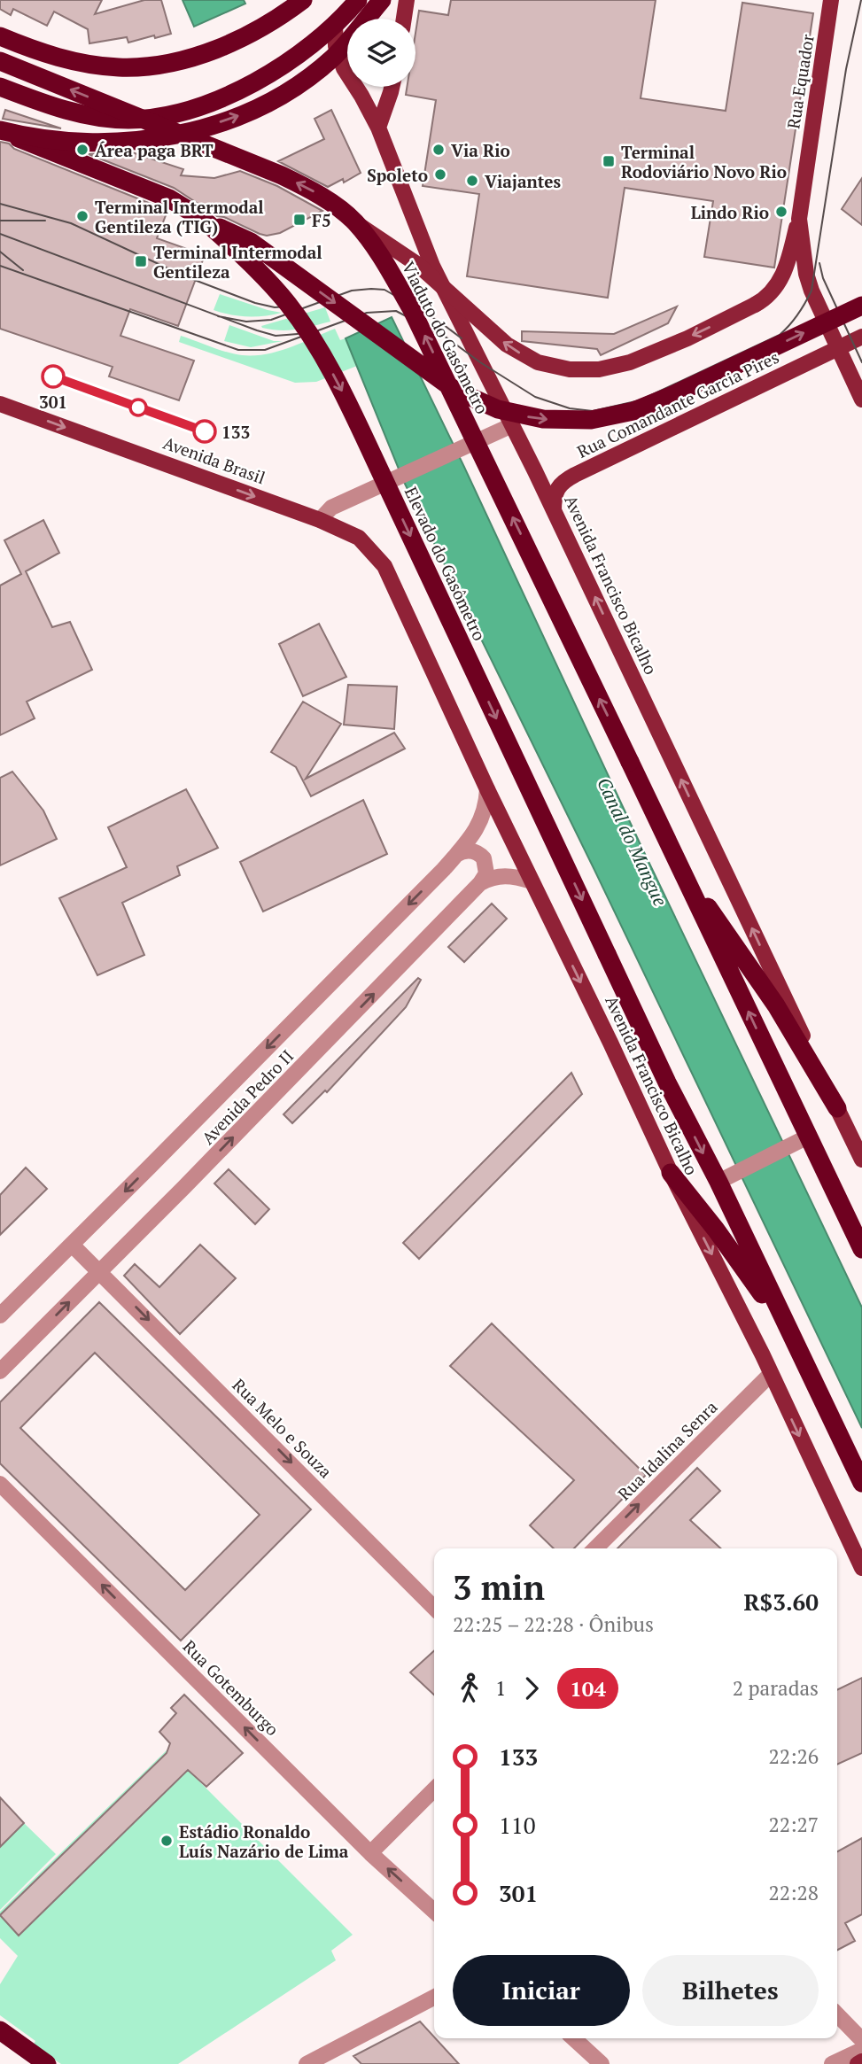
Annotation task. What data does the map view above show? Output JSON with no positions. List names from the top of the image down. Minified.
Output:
{"streets":{"highway":["Viaduto do Gasômetro","Elevado do Gasômetro","Avenida Francisco Bicalho"],"main road":["Rua Equador","Rua Comandante Garcia Pires","Avenida Brasil"],"street":["Avenida Pedro II","Rua Melo e Souza","Rua Idalina Senra","Rua Gotemburgo"]},"crossings":[["Rua Equador","Rua Comandante Garcia Pires"],["Rua Comandante Garcia Pires","Avenida Francisco Bicalho"],["Avenida Brasil","Avenida Francisco Bicalho"],["Elevado do Gasômetro","Avenida Francisco Bicalho"],["Avenida Francisco Bicalho","Avenida Pedro II"],["Avenida Francisco Bicalho","Rua Idalina Senra"],["Avenida Pedro II","Rua Melo e Souza"]],"one_way":["Viaduto do Gasômetro","Avenida Brasil","Elevado do Gasômetro","Rua Melo e Souza","Rua Idalina Senra","Rua Gotemburgo"],"water":["Canal do Mangue"],"places":{"other":["Área paga BRT","Via Rio","Spoleto","Viajantes","Lindo Rio","Terminal Intermodal Gentileza (TIG)","301","133","Estádio Ronaldo Luís Nazário de Lima"],"transit":["Terminal Rodoviário Novo Rio","F5","Terminal Intermodal Gentileza"]},"lines":["bus line 104"],"page":{"heading":["3 min","22:25 – 22:28 · Ônibus","R$3.60"],"legs":["1","104","2 paradas"],"list":[{"name":"133","value":"22:26"},{"name":"110","value":"22:27"},{"name":"301","value":"22:28"}],"buttons":["Iniciar","Bilhetes"]}}
